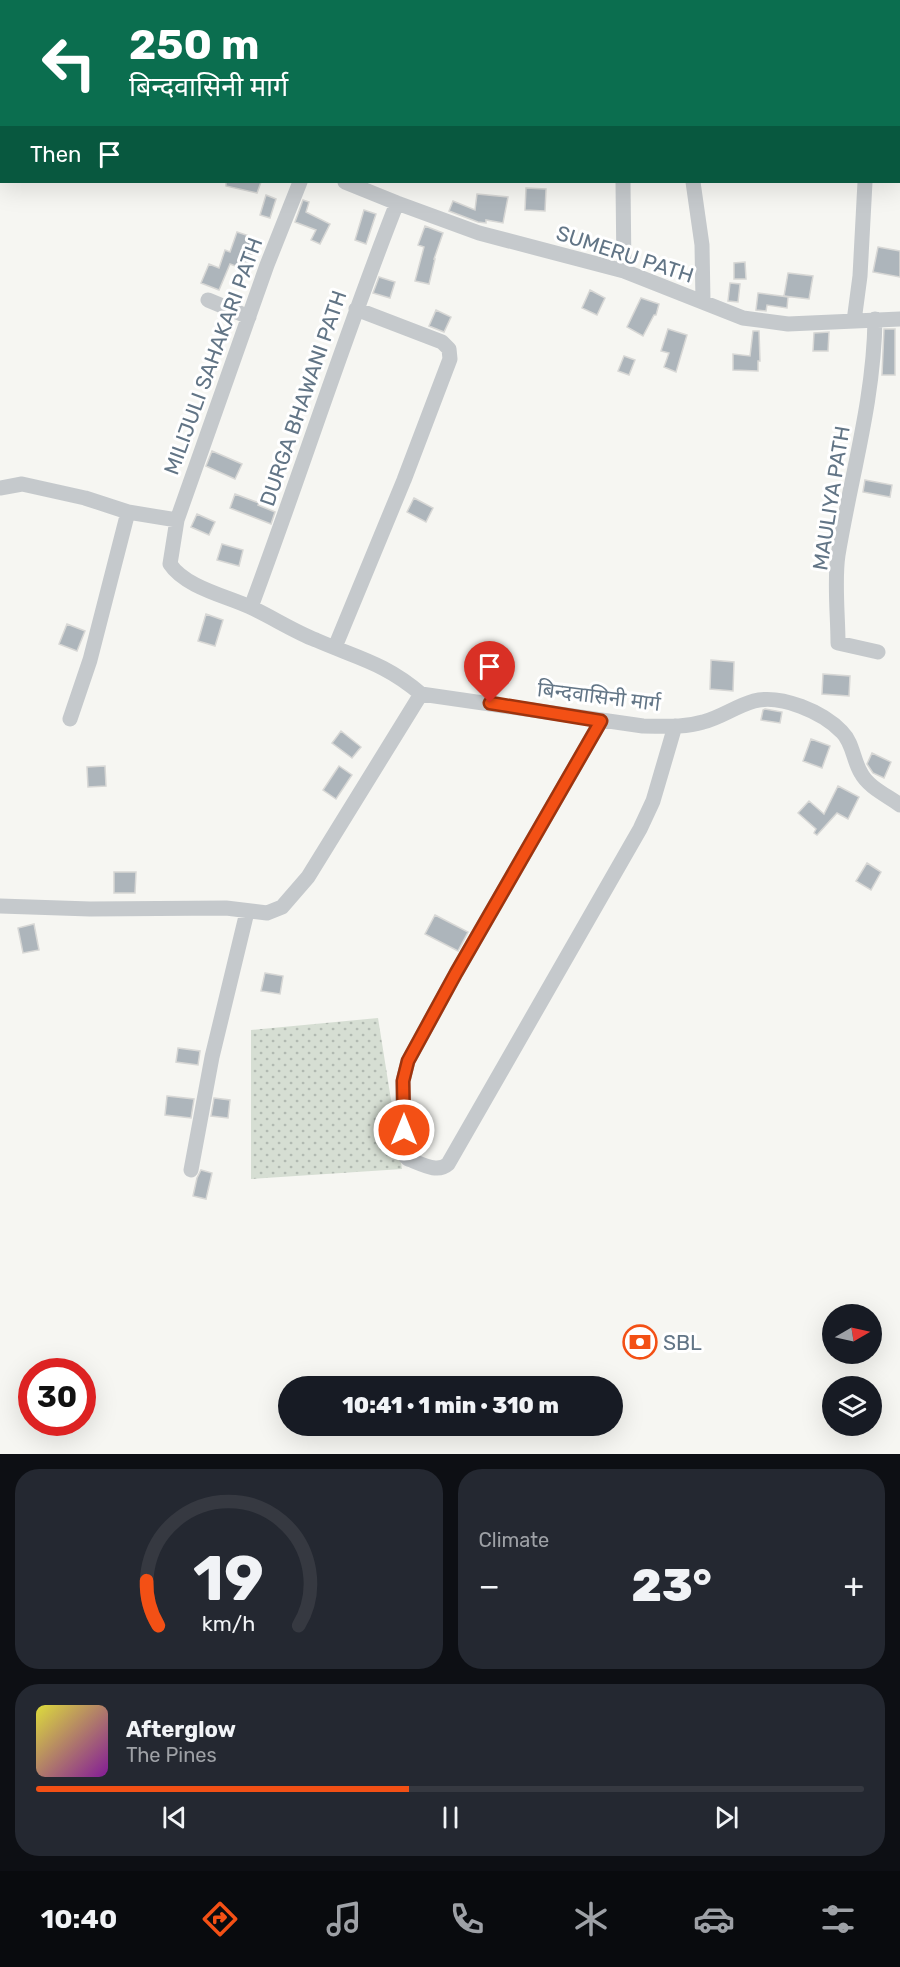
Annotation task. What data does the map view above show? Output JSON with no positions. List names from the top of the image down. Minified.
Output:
{"streets":{"street":["SUMERU PATH","MILIJULI SAHAKARI PATH","DURGA BHAWANI PATH","MAULIYA PATH","बिन्दवासिनी मार्ग"]},"crossings":[["SUMERU PATH","DURGA BHAWANI PATH"],["SUMERU PATH","MAULIYA PATH"],["MILIJULI SAHAKARI PATH","DURGA BHAWANI PATH"]],"places":{"bank":["SBL"]},"north":"right","page":{"turn":["250 m","बिन्दवासिनी मार्ग"],"then":"Then","limit":"30","trip":"10:41 · 1 min · 310 m","tile":"Climate","heat":["−","23°","+"],"song":["Afterglow","The Pines"],"tabs":"10:40","gauge":["19","km/h"]}}
